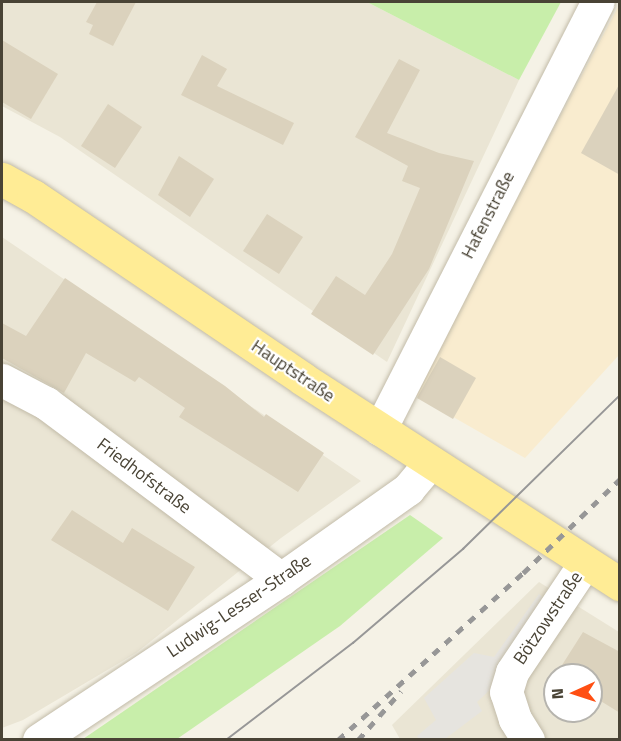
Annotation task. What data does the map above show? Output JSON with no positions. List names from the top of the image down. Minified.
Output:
{"streets":{"main road":["Hauptstraße"],"street":["Hafenstraße","Friedhofstraße","Ludwig-Lesser-Straße","Bötzowstraße"]},"crossings":[["Hafenstraße","Hauptstraße"],["Hauptstraße","Ludwig-Lesser-Straße"],["Hauptstraße","Bötzowstraße"],["Friedhofstraße","Ludwig-Lesser-Straße"]],"north":"left"}
